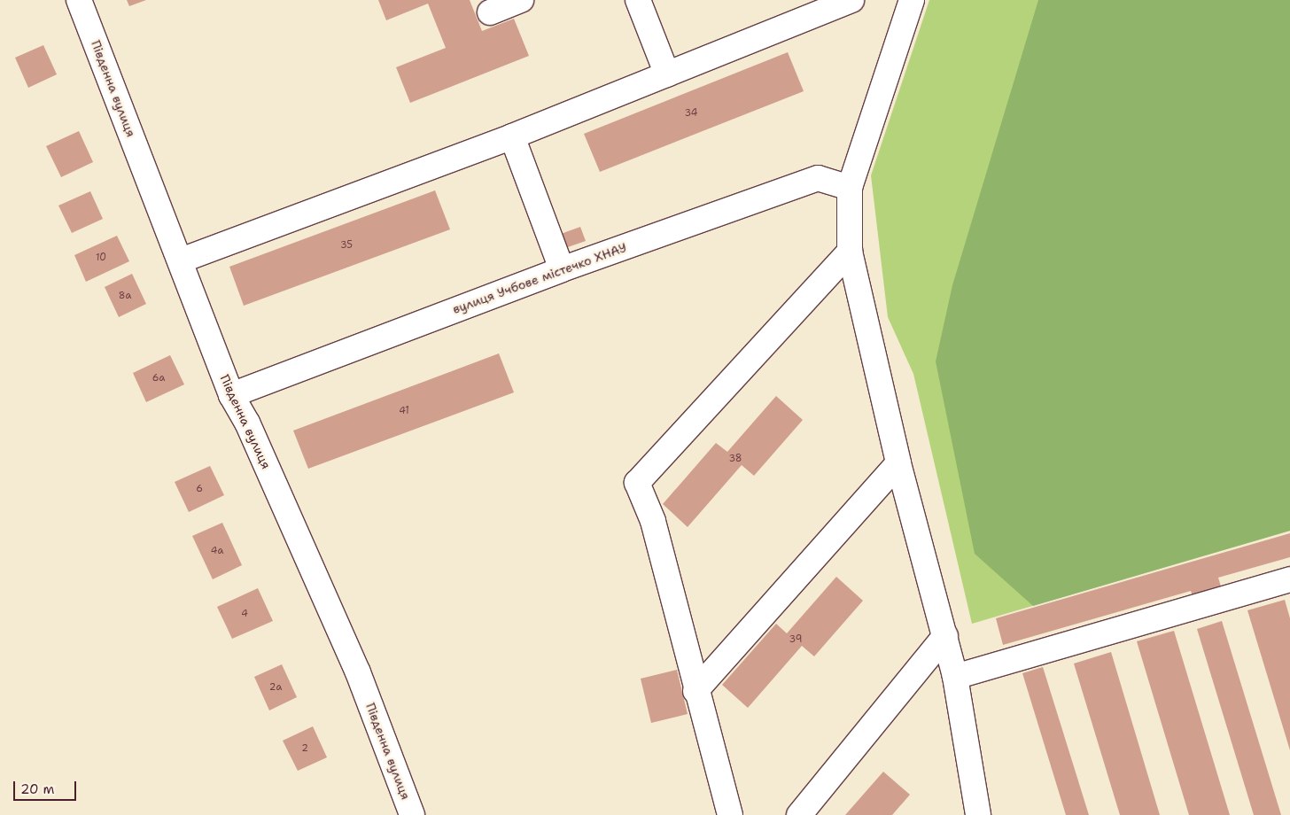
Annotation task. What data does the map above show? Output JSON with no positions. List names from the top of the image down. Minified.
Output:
{"streets":{"street":["Південна вулиця","вулиця Учбове містечко ХНАУ"]},"crossings":[["Південна вулиця","вулиця Учбове містечко ХНАУ"]],"house_numbers":["34","35","10","8а","6а","41","38","6","4а","4","39","2а","2"],"scale_bar":"20 m"}
